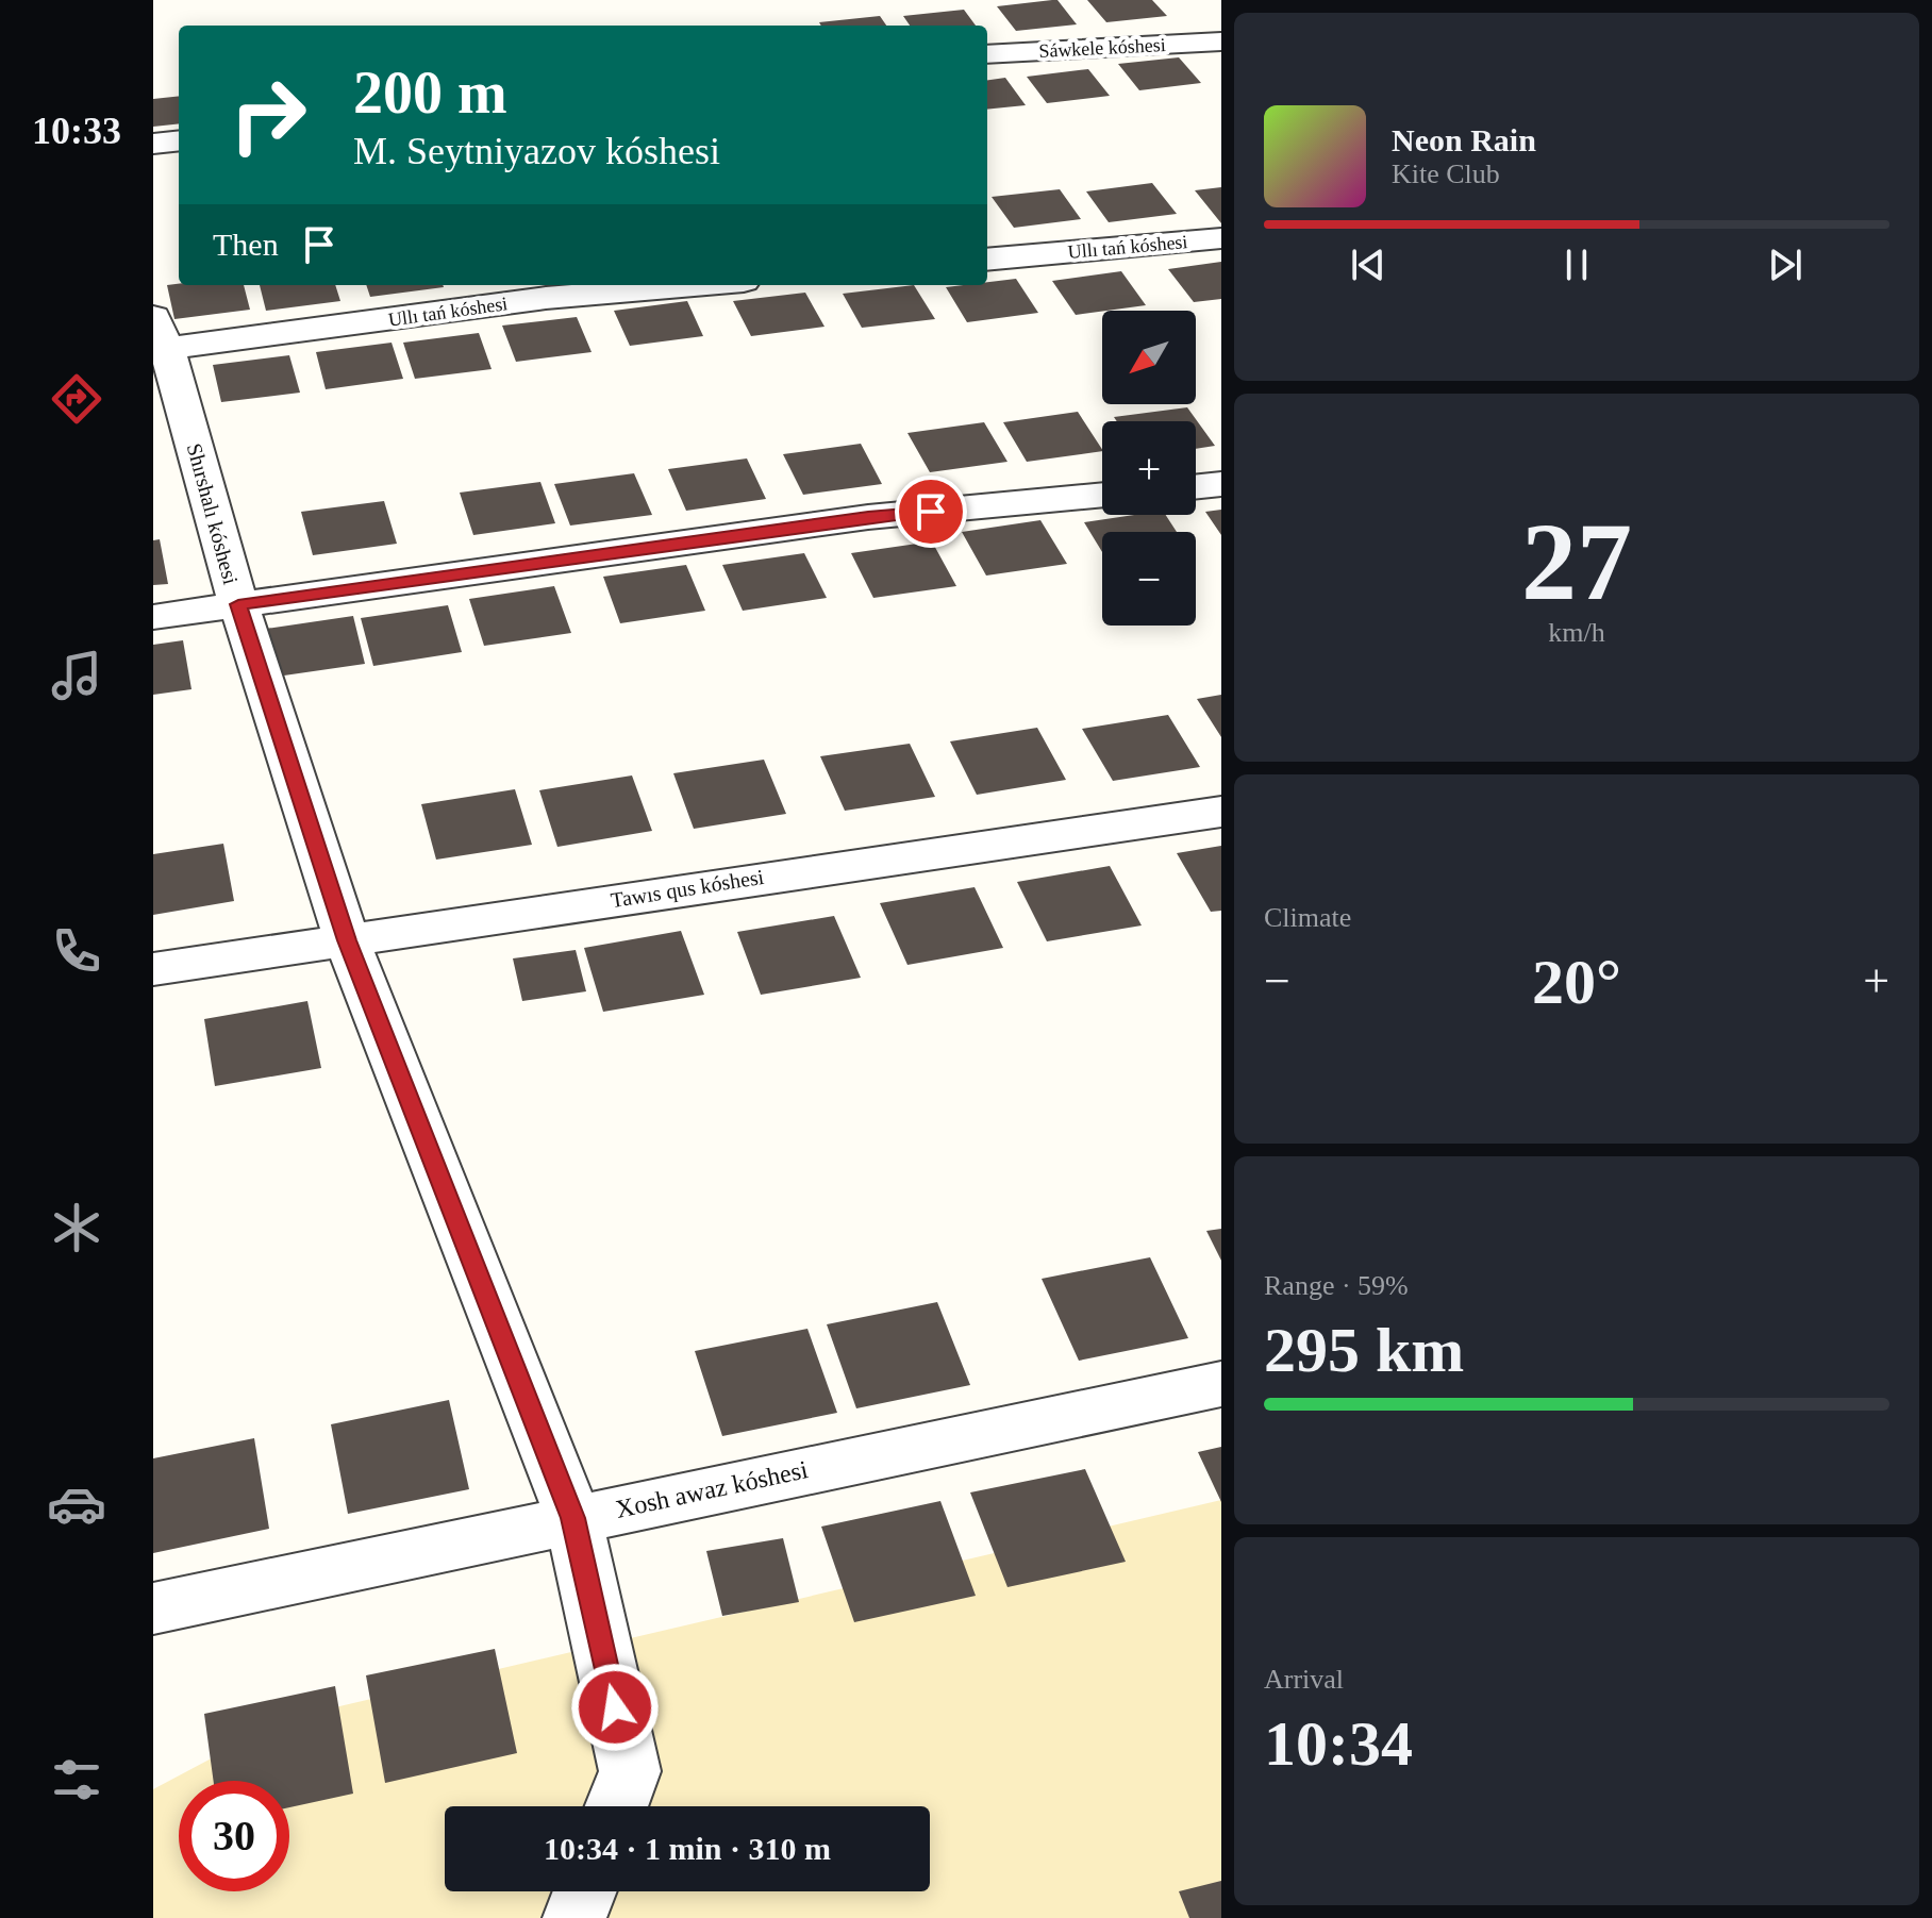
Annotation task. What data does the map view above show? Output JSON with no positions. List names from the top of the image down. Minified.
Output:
{"streets":{"street":["Sáwkele kóshesi","Ullı tań kóshesi","Shırshalı kóshesi","Tawıs qus kóshesi","Xosh awaz kóshesi"]},"crossings":[["Ullı tań kóshesi","Shırshalı kóshesi"],["Shırshalı kóshesi","Tawıs qus kóshesi"],["Shırshalı kóshesi","Xosh awaz kóshesi"]],"north":"bottom left","page":{"tabs":"10:33","turn":["200 m","M. Seytniyazov kóshesi"],"song":["Neon Rain","Kite Club"],"then":"Then","map_buttons":["+","−"],"tile":[["27","km/h"],"Climate",["Range · 59%","295 km"],["Arrival","10:34"]],"heat":["−","20°","+"],"limit":"30","trip":"10:34 · 1 min · 310 m"}}
